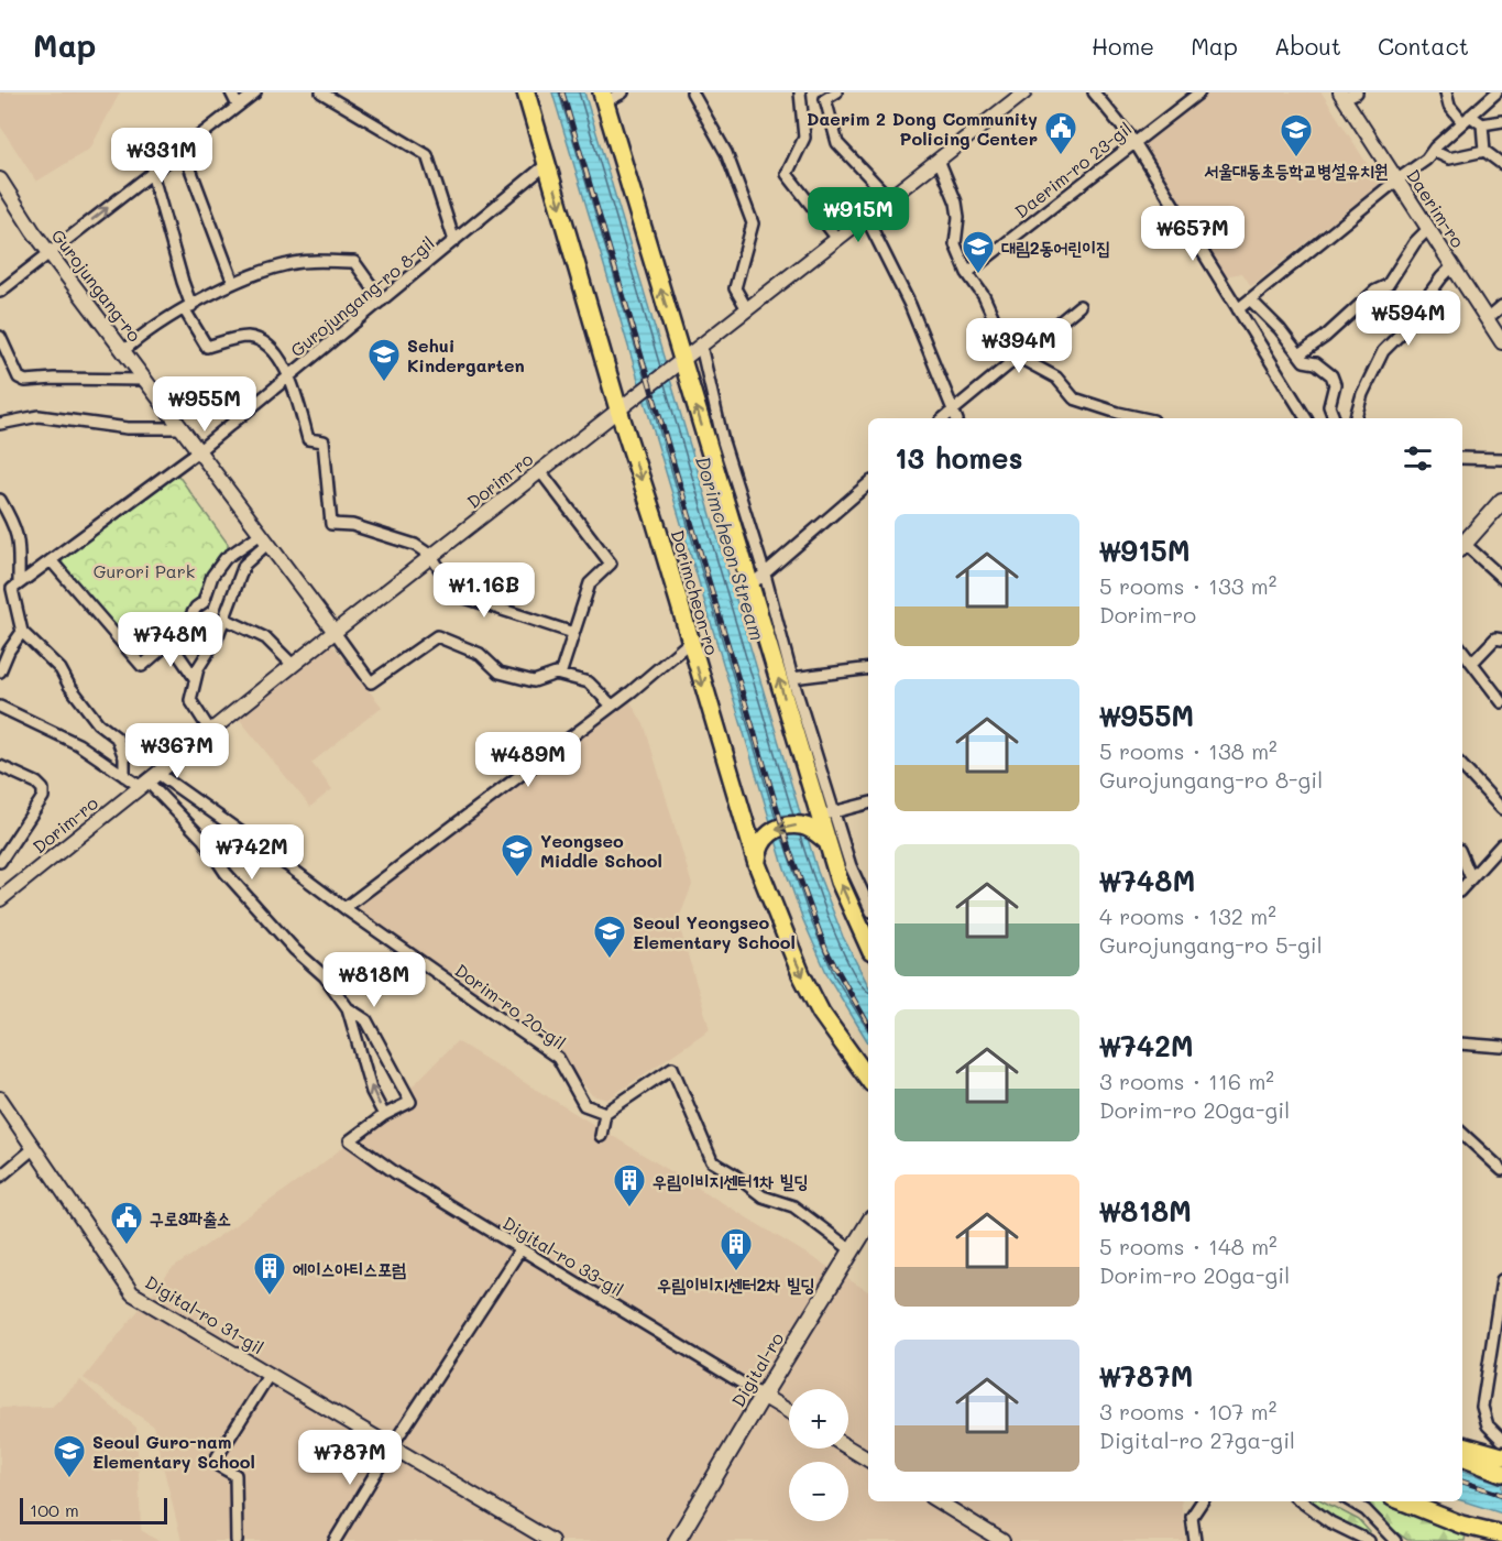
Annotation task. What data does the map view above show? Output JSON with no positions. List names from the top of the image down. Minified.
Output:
{"streets":{"main road":["Dorimcheon-ro","Digital-ro"],"street":["Daerim-ro 23-gil","Daerim-ro","Gurojungang-ro","Gurojungang-ro 8-gil","Dorim-ro","Dorim-ro 20-gil","Digital-ro 33-gil","Digital-ro 31-gil"]},"crossings":[["Gurojungang-ro","Gurojungang-ro 8-gil"],["Gurojungang-ro","Dorim-ro"],["Gurojungang-ro 8-gil","Dorimcheon-ro"],["Dorim-ro","Dorimcheon-ro"],["Dorim-ro","Dorim-ro 20-gil"],["Digital-ro 33-gil","Digital-ro"]],"water":["Dorimcheon Stream"],"parks":["Gurori Park"],"places":{"public building":["Daerim 2 Dong Community Policing Center","구로3파출소"],"school or university":["서울대동초등학교병설유치원","대림2동어린이집","Sehui Kindergarten","Yeongseo Middle School","Seoul Yeongseo Elementary School","Seoul Guro-nam Elementary School"],"building":["우림이비지센터1차 빌딩","우림이비지센터2차 빌딩","에이스아티스포럼"]},"scale_bar":"100 m","page":{"header":"Map","nav":["Home","Map","About","Contact"],"price":["₩331M","₩915M","₩657M","₩594M","₩394M","₩955M","₩1.16B","₩748M","₩367M","₩489M","₩742M","₩818M","₩787M"],"heading":"13 homes","list":[{"name":"₩915M","note":"5 rooms · 133 m² · Dorim-ro"},{"name":"₩955M","note":"5 rooms · 138 m² · Gurojungang-ro 8-gil"},{"name":"₩748M","note":"4 rooms · 132 m² · Gurojungang-ro 5-gil"},{"name":"₩742M","note":"3 rooms · 116 m² · Dorim-ro 20ga-gil"},{"name":"₩818M","note":"5 rooms · 148 m² · Dorim-ro 20ga-gil"},{"name":"₩787M","note":"3 rooms · 107 m² · Digital-ro 27ga-gil"}],"map_buttons":["+","−"],"scale":"100 m"}}
